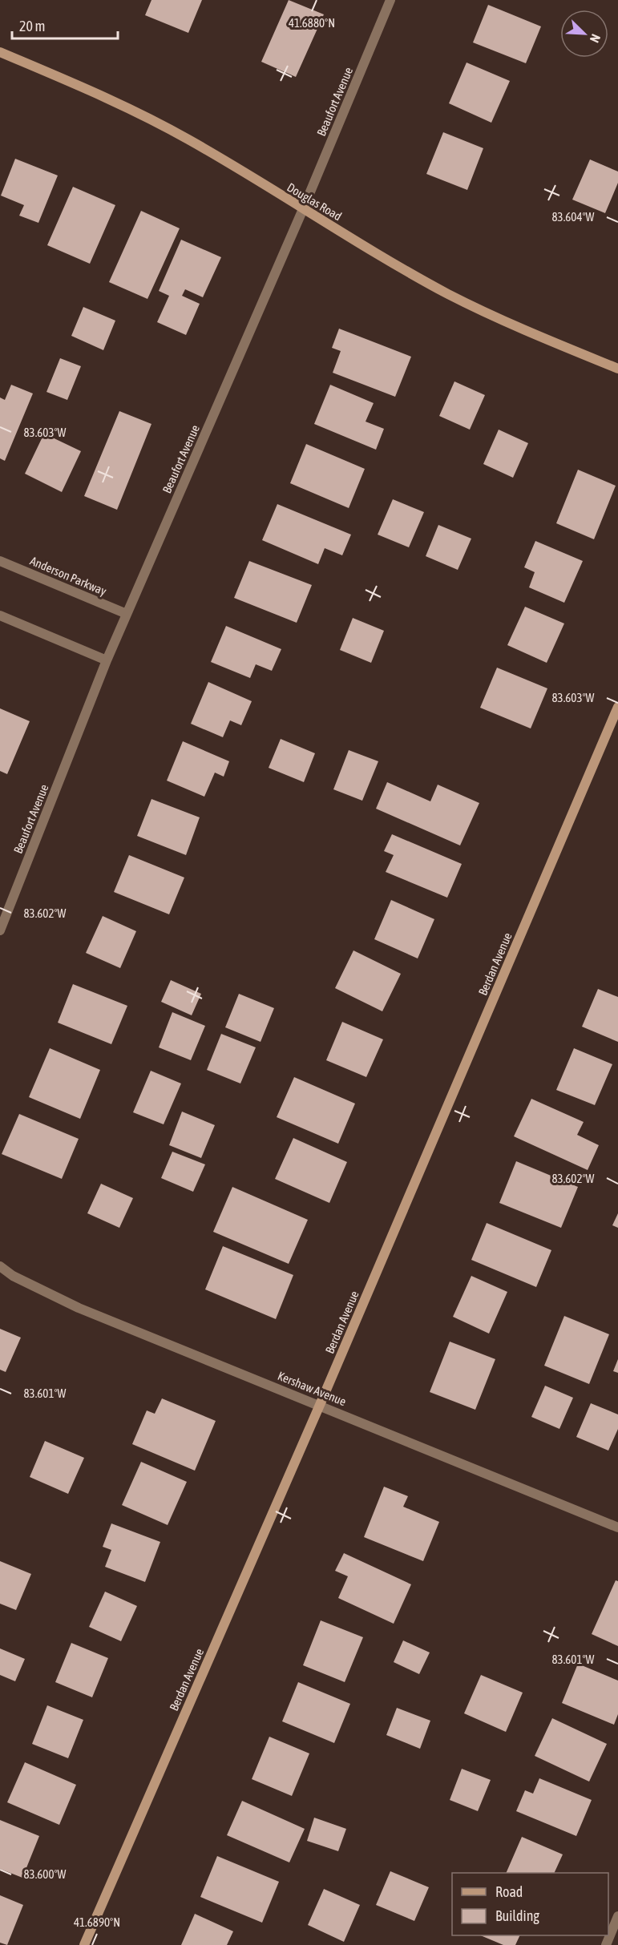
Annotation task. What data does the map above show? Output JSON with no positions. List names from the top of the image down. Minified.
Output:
{"streets":{"street":["Beaufort Avenue","Douglas Road","Anderson Parkway","Berdan Avenue","Kershaw Avenue"]},"crossings":[["Beaufort Avenue","Douglas Road"],["Beaufort Avenue","Anderson Parkway"],["Berdan Avenue","Kershaw Avenue"]],"legend":["Road","Building"],"scale_bar":"20 m","north":"bottom right","coordinates":["41.6880°N","83.604°W","83.603°W","83.602°W","83.601°W","83.600°W","41.6890°N"]}
